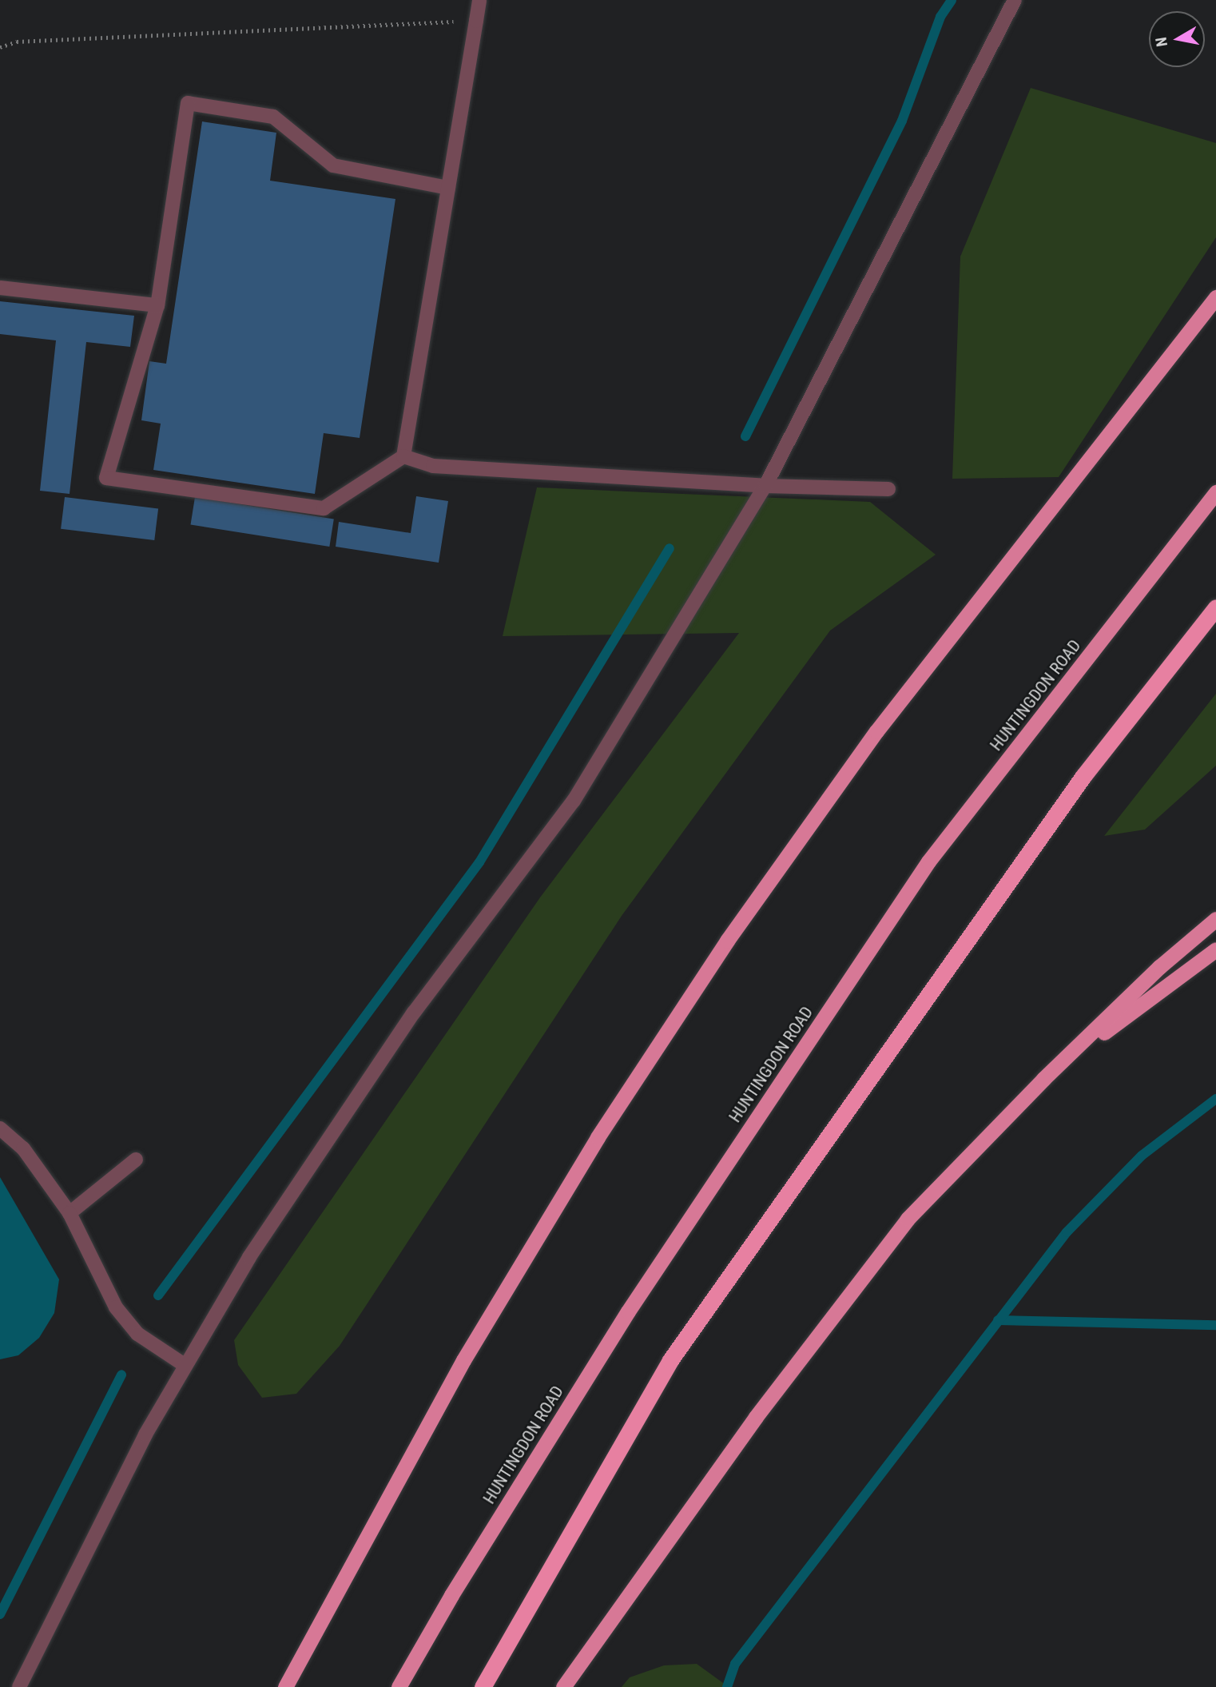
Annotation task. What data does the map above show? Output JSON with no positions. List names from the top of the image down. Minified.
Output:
{"streets":{"highway":["HUNTINGDON ROAD"]},"north":"left"}
